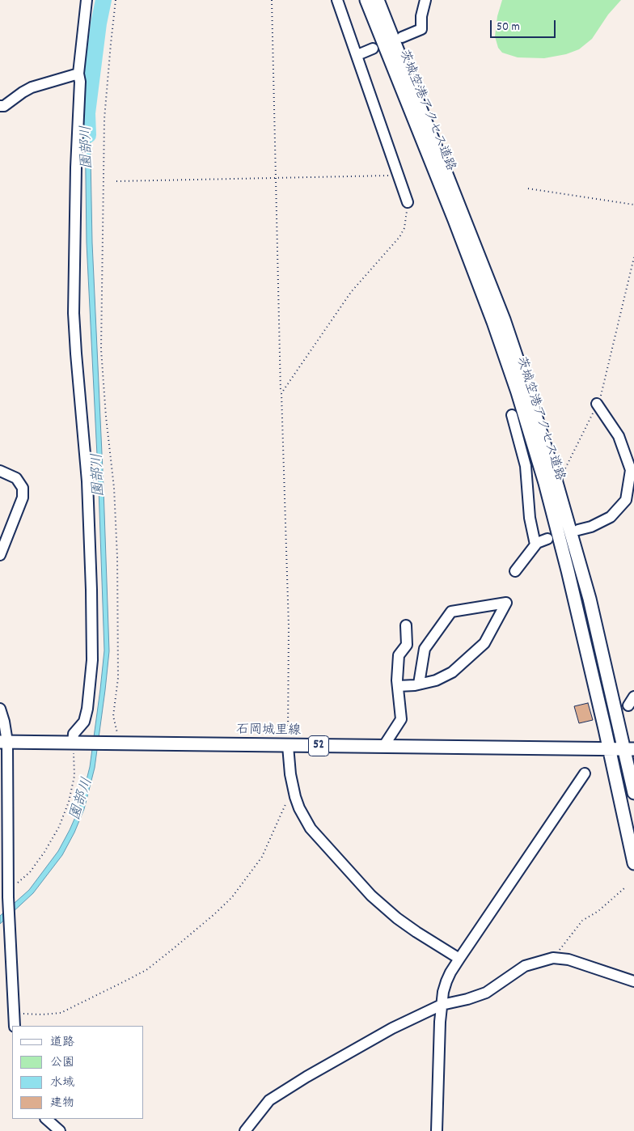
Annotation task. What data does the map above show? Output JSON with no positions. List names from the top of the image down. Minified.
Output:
{"streets":{"main road":["茨城空港アクセス道路","石岡城里線","52"]},"crossings":[["茨城空港アクセス道路","石岡城里線"]],"water":["園部川"],"legend":["道路","公園","水域","建物"],"scale_bar":"50 m"}
